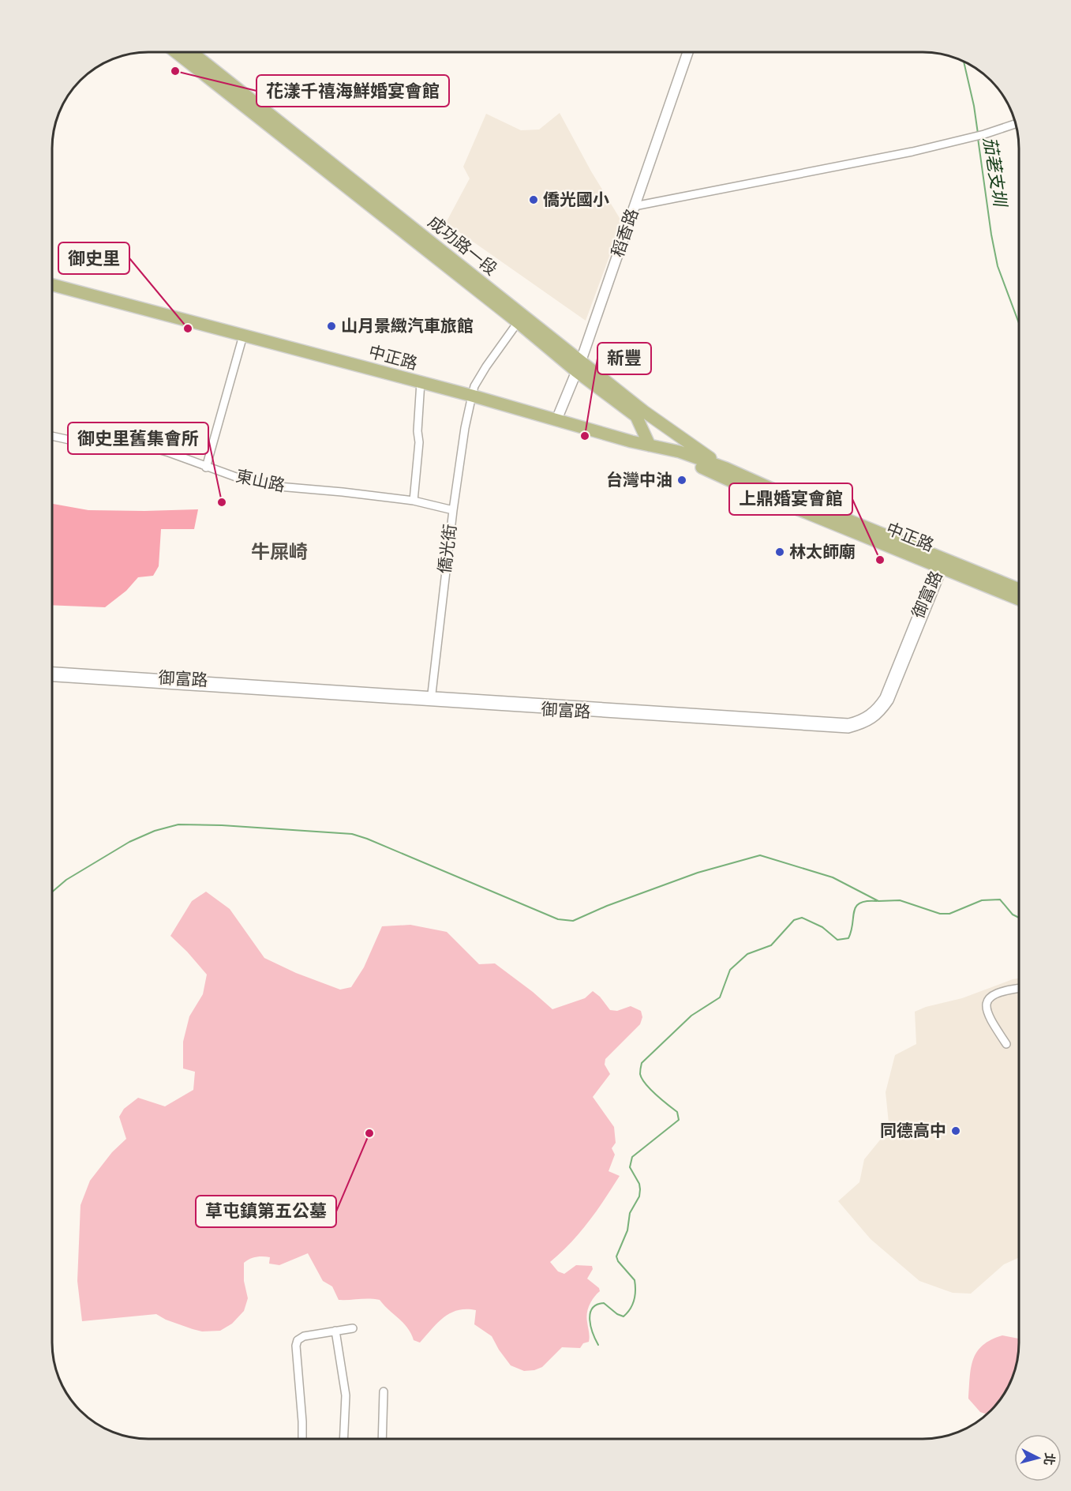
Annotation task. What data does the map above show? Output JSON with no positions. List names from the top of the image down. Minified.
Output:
{"streets":{"main road":["成功路一段","中正路"],"street":["稻香路","東山路","僑光街","御富路"]},"crossings":[["稻香路","成功路一段"],["稻香路","中正路"],["成功路一段","中正路"],["成功路一段","僑光街"],["中正路","僑光街"],["中正路","御富路"],["東山路","僑光街"],["僑光街","御富路"]],"districts":["牛屎崎"],"water":["茄荖支圳"],"places":["花漾千禧海鮮婚宴會館","僑光國小","山月景緻汽車旅館","御史里","新豐","台灣中油","御史里舊集會所","林太師廟","上鼎婚宴會館","同德高中","草屯鎮第五公墓"],"north":"right"}
